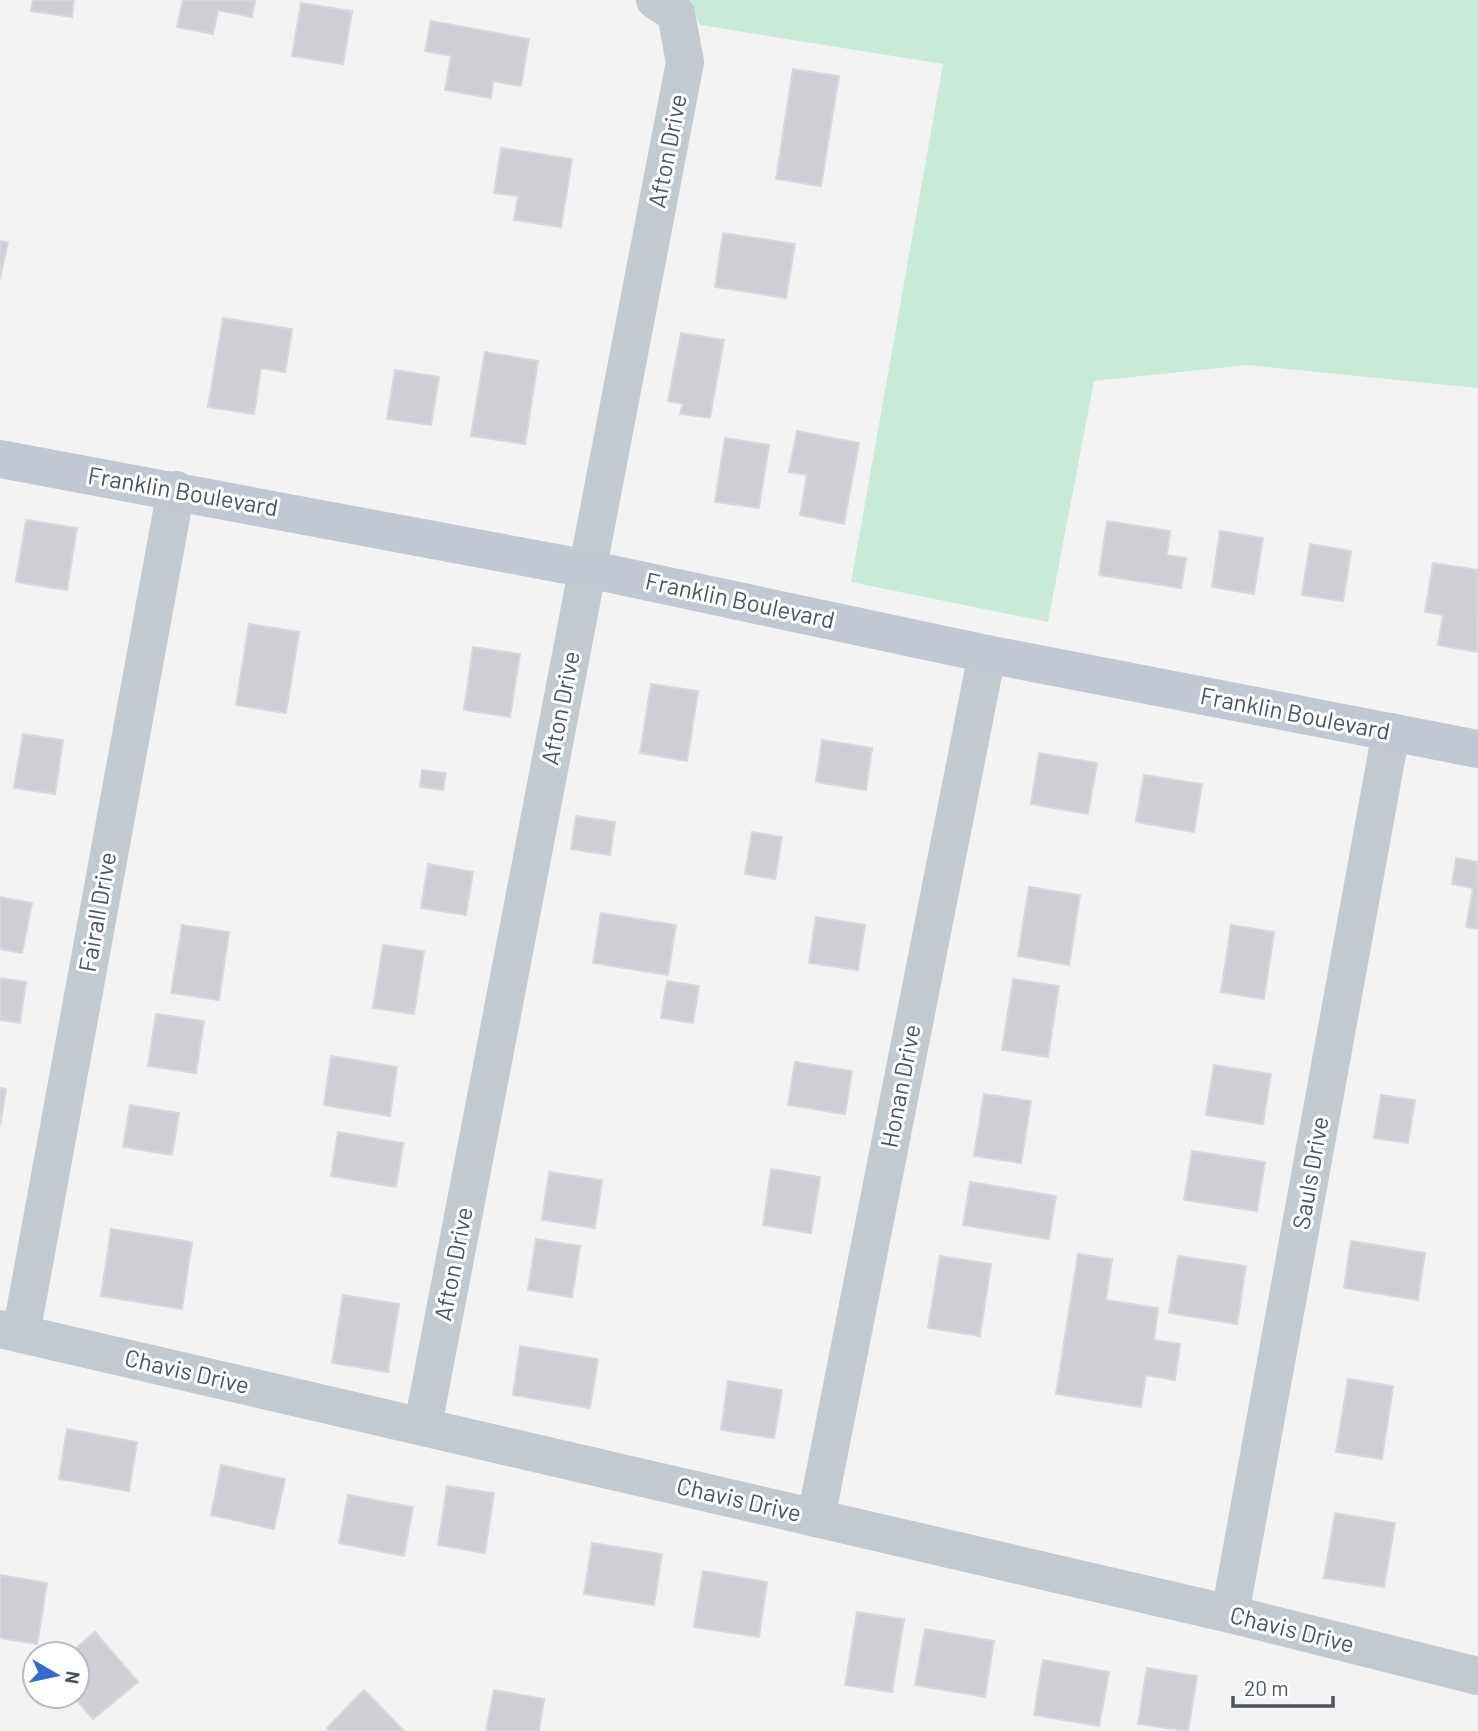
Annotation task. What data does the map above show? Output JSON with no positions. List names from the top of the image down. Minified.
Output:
{"streets":{"street":["Afton Drive","Franklin Boulevard","Fairall Drive","Honan Drive","Sauls Drive","Chavis Drive"]},"crossings":[["Afton Drive","Franklin Boulevard"],["Afton Drive","Chavis Drive"],["Franklin Boulevard","Fairall Drive"],["Franklin Boulevard","Honan Drive"],["Franklin Boulevard","Sauls Drive"],["Fairall Drive","Chavis Drive"],["Honan Drive","Chavis Drive"],["Sauls Drive","Chavis Drive"]],"scale_bar":"20 m","north":"right"}
